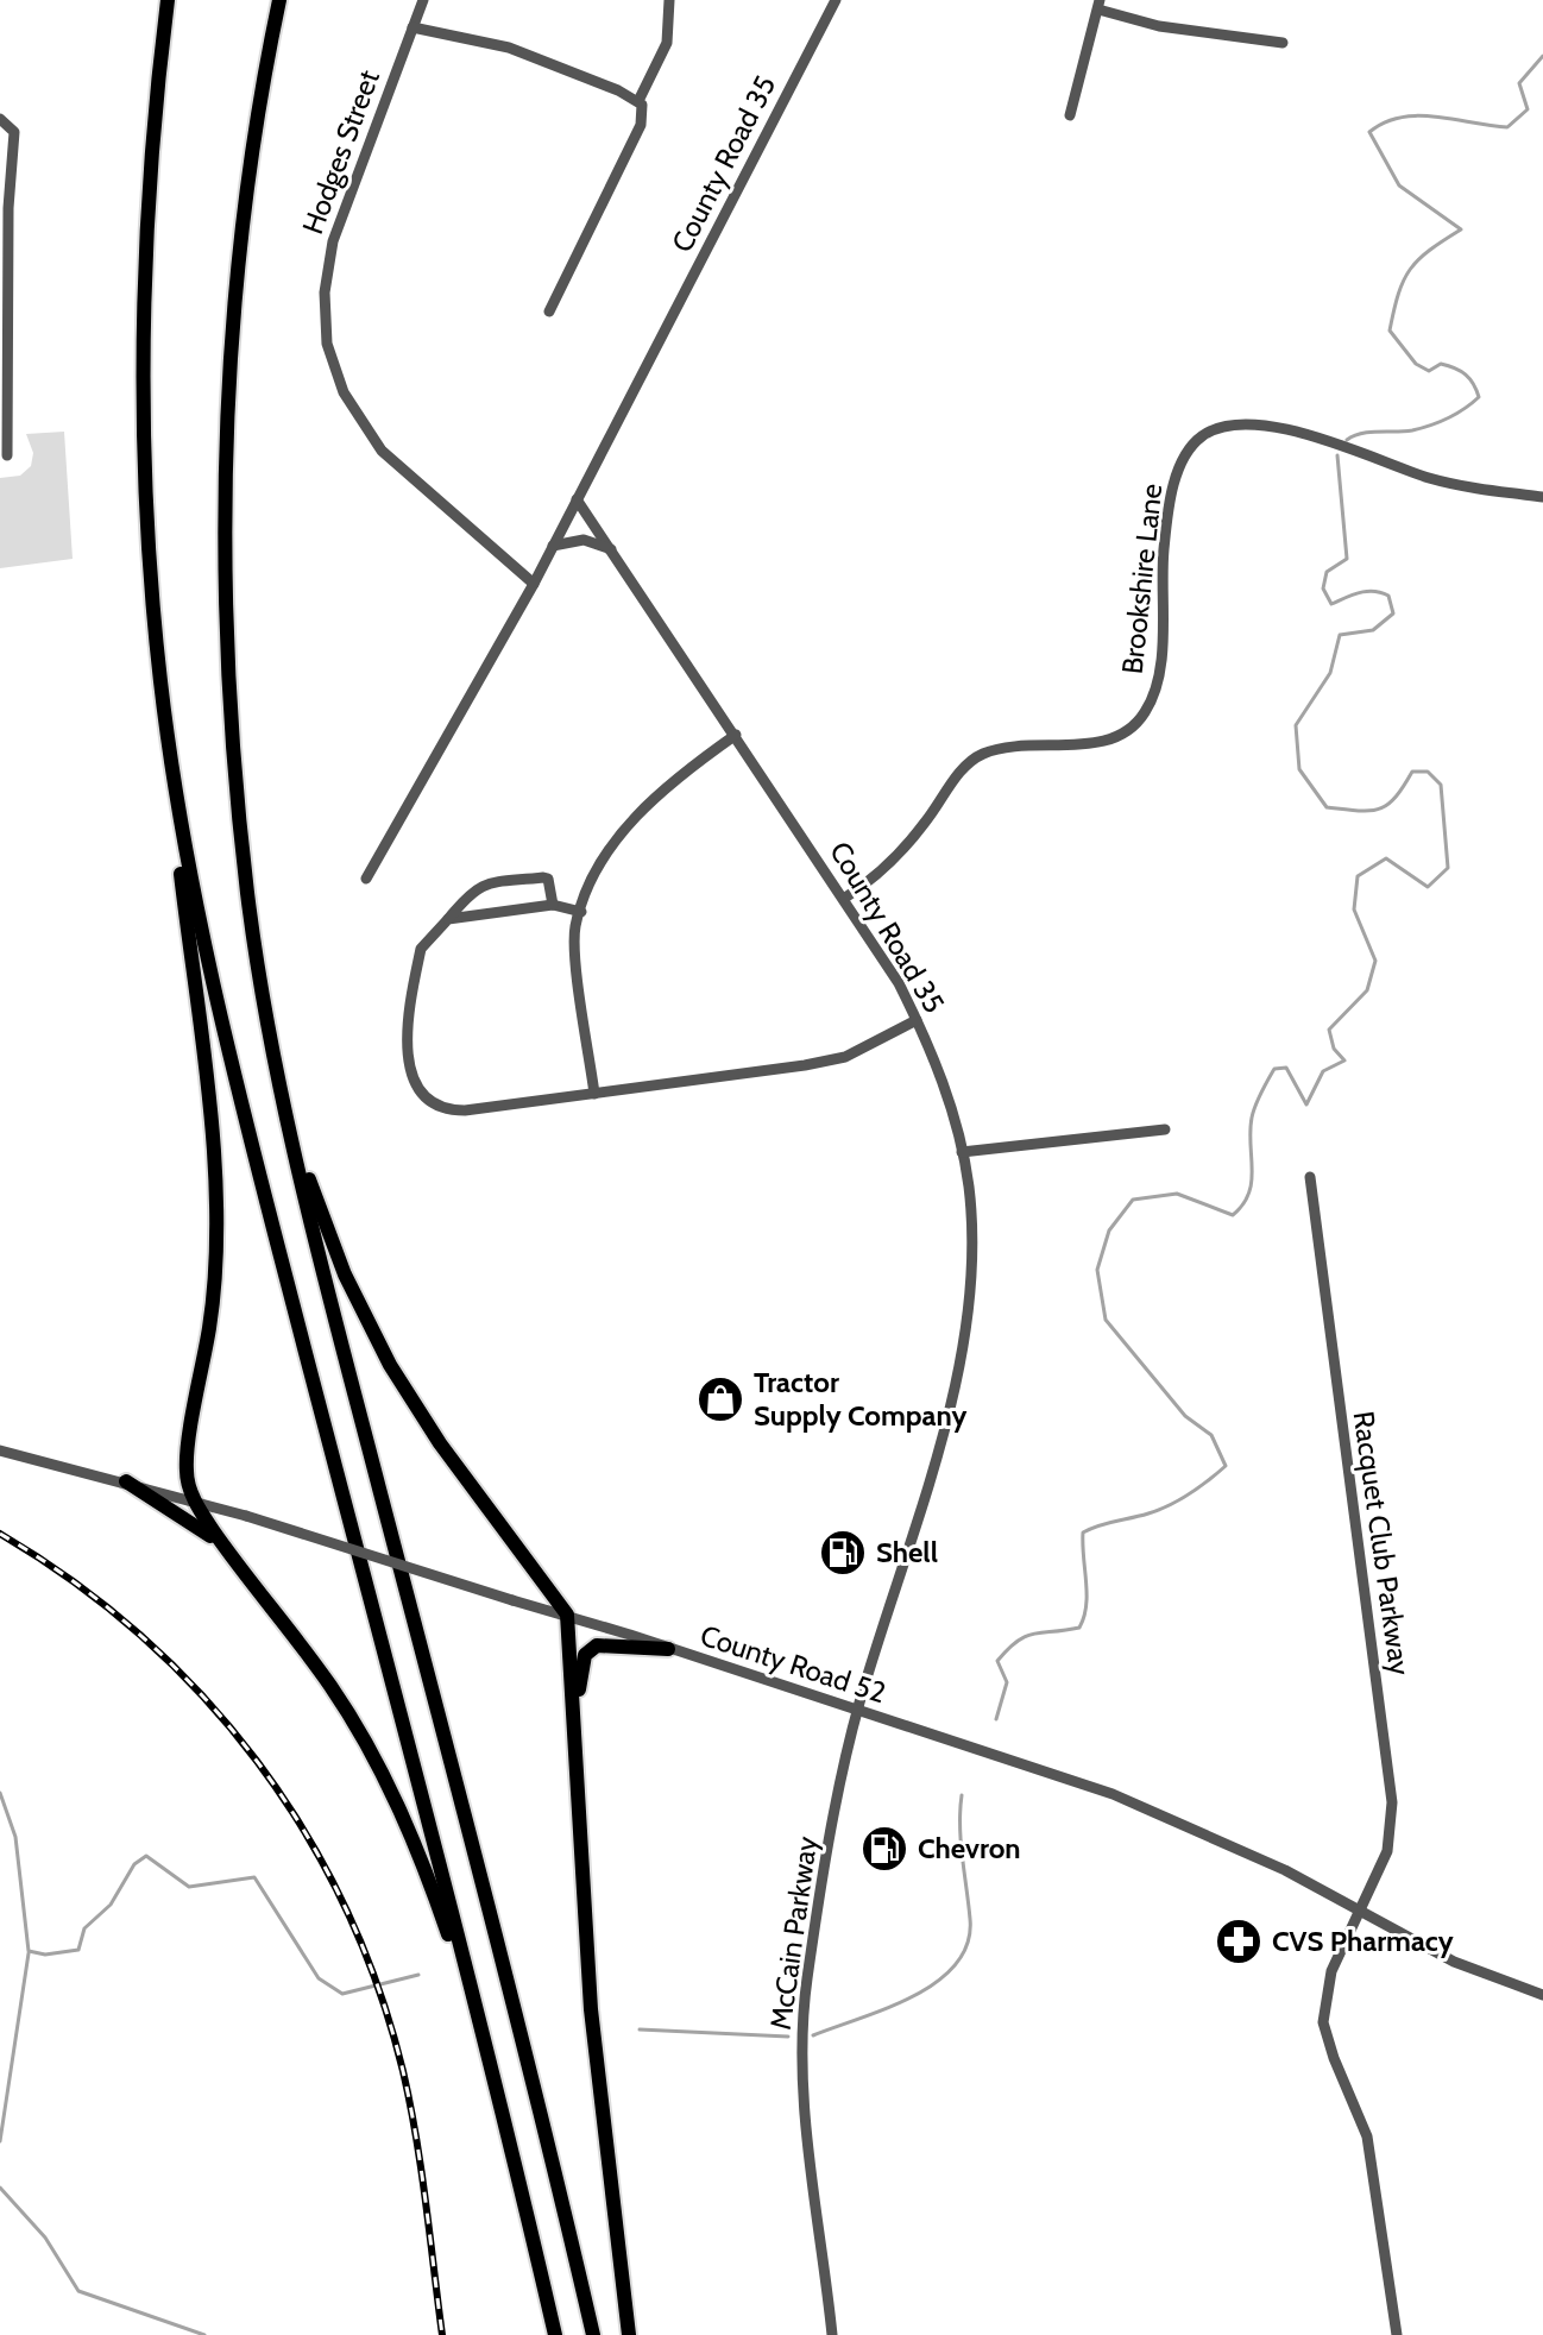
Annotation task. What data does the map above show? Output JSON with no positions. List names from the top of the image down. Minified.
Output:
{"streets":{"street":["Hodges Street","County Road 35","Brookshire Lane","Racquet Club Parkway","County Road 52","McCain Parkway"]},"crossings":[["County Road 35","Brookshire Lane"],["County Road 35","County Road 52"],["County Road 35","McCain Parkway"],["Racquet Club Parkway","County Road 52"],["County Road 52","McCain Parkway"]],"places":{"shop":["Tractor Supply Company"],"fuel station":["Shell","Chevron"],"pharmacy":["CVS Pharmacy"]}}
